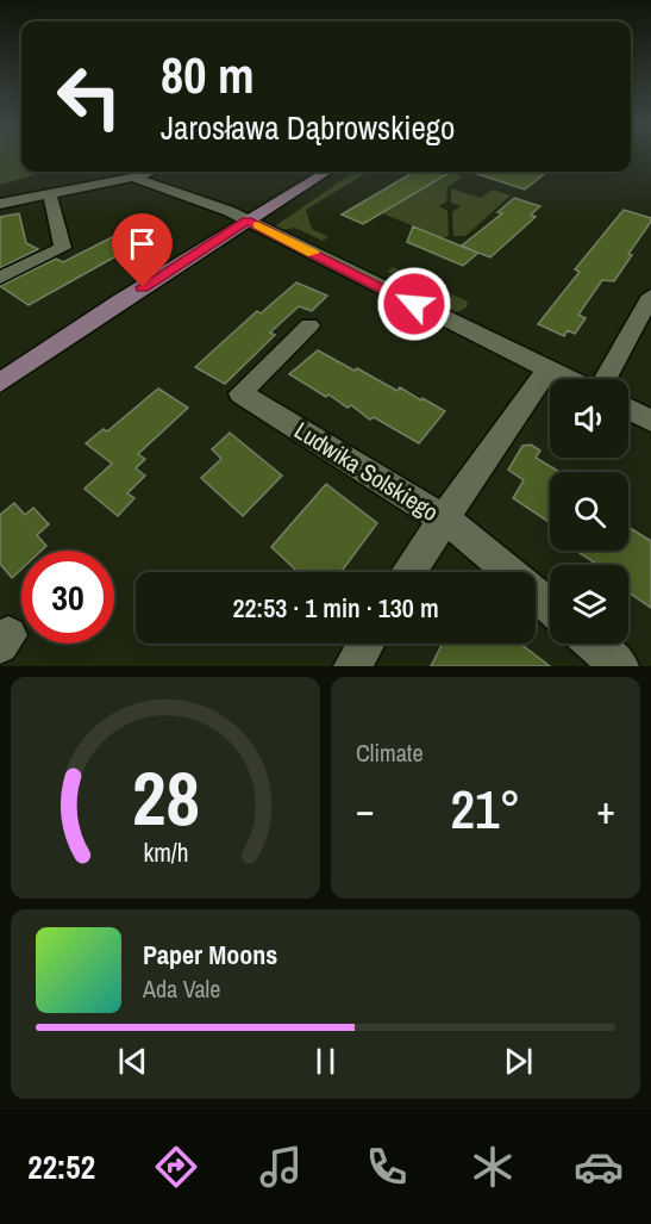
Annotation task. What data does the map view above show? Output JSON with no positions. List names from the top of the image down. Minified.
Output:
{"streets":{"street":["Ludwika Solskiego"]},"page":{"turn":["80 m","Jarosława Dąbrowskiego"],"limit":"30","trip":"22:53 · 1 min · 130 m","tile":"Climate","heat":["−","21°","+"],"song":["Paper Moons","Ada Vale"],"tabs":"22:52","gauge":["28","km/h"]}}
